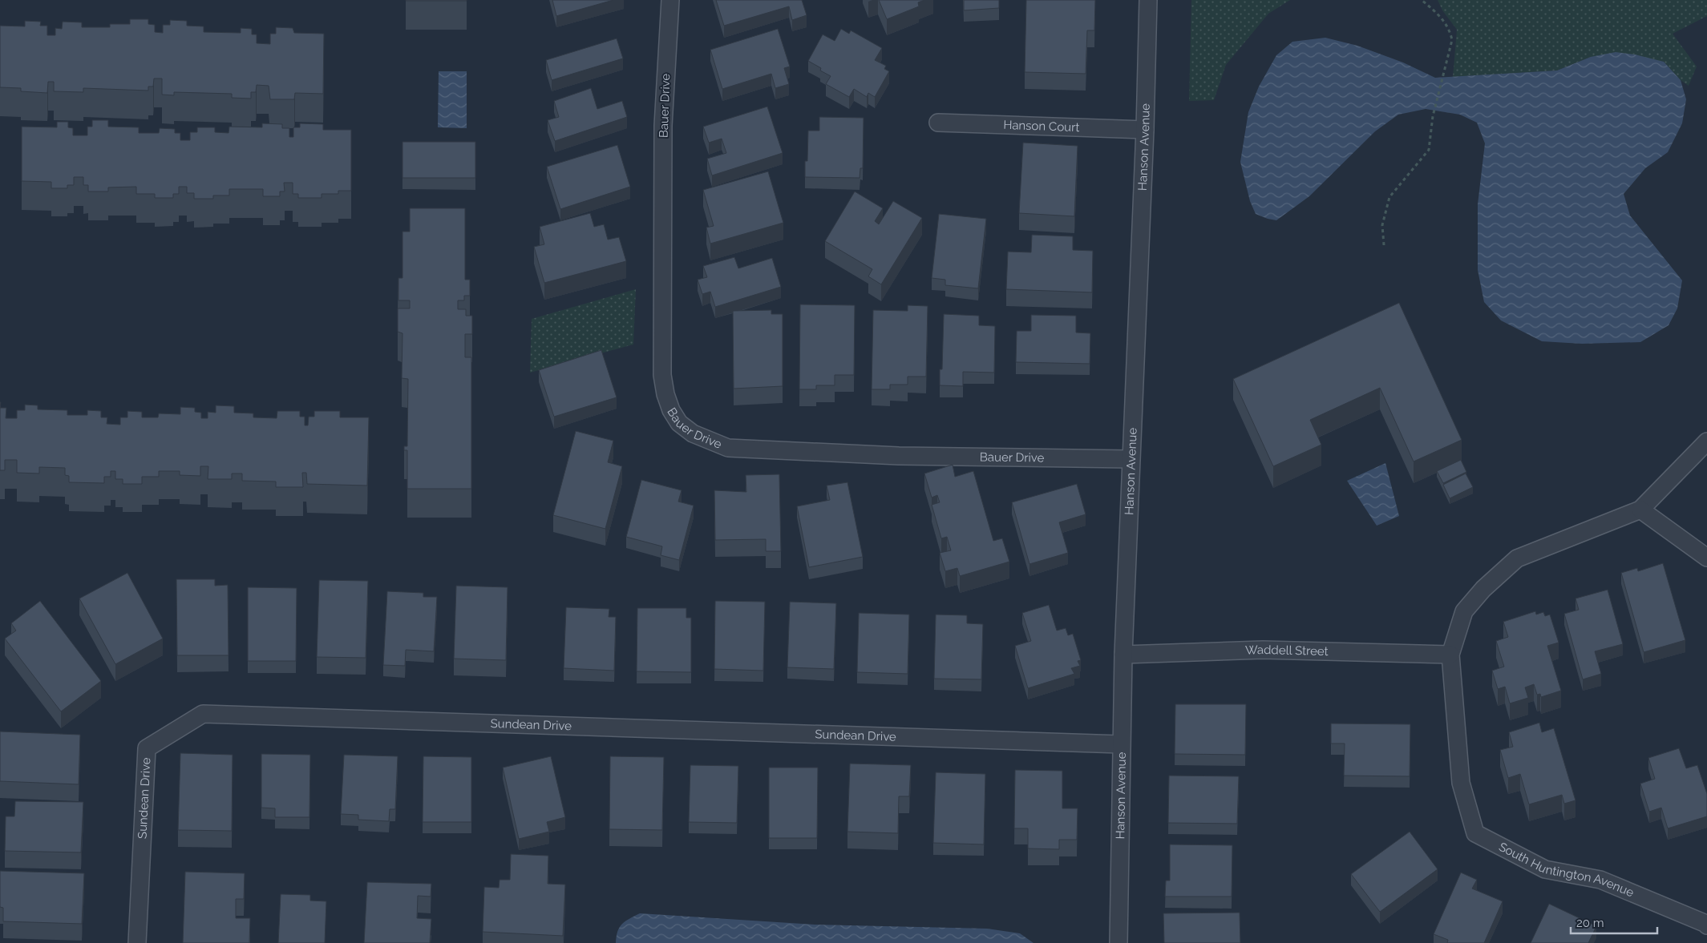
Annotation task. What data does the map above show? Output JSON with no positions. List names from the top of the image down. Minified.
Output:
{"streets":{"lane":["Bauer Drive","Hanson Court","Hanson Avenue","Waddell Street","Sundean Drive","South Huntington Avenue"]},"crossings":[["Bauer Drive","Hanson Avenue"],["Hanson Court","Hanson Avenue"],["Hanson Avenue","Waddell Street"],["Hanson Avenue","Sundean Drive"],["Waddell Street","South Huntington Avenue"]],"scale_bar":"20 m"}
